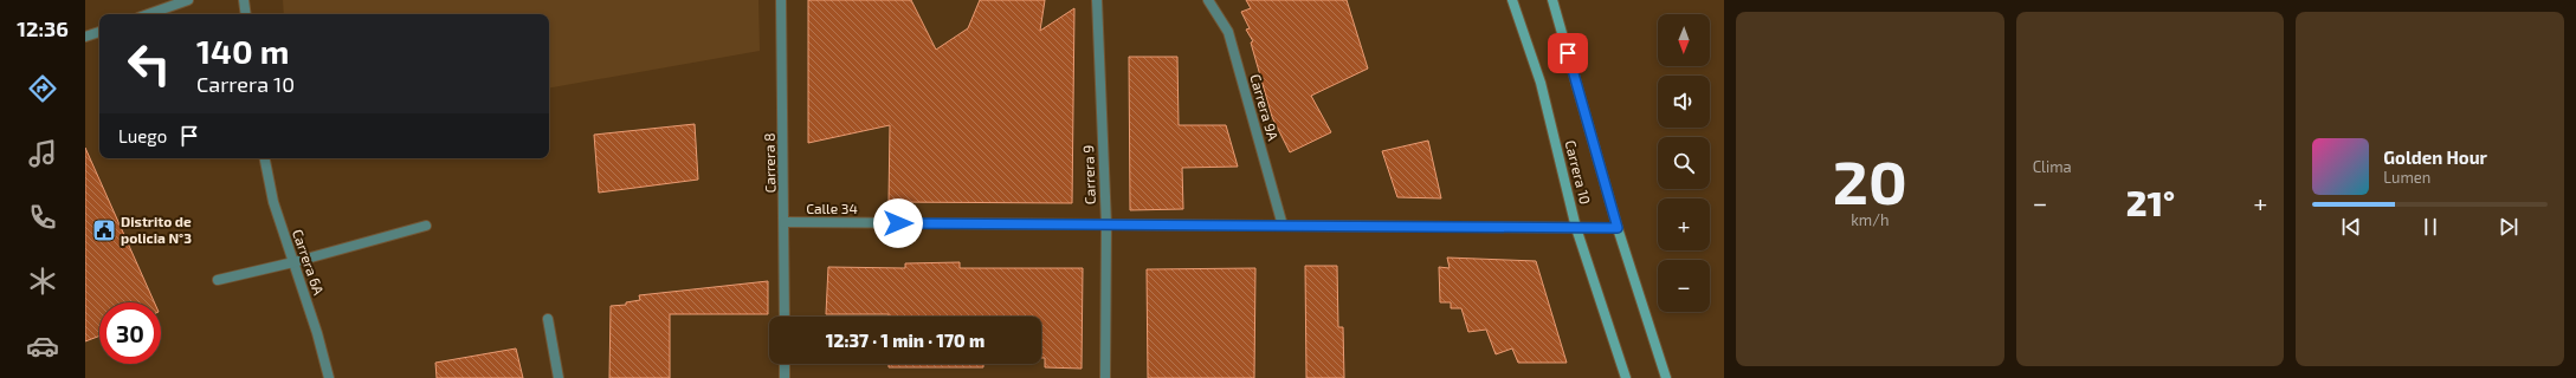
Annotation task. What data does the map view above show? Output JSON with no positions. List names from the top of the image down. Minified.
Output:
{"streets":{"main road":["Carrera 10"],"street":["Carrera 9A","Carrera 8","Carrera 9","Calle 34","Carrera 6A"]},"crossings":[["Carrera 9A","Calle 34"],["Carrera 8","Calle 34"],["Carrera 10","Calle 34"],["Carrera 9","Calle 34"]],"places":{"public building":["Distrito de policia N°3"]},"north":"bottom","page":{"tabs":"12:36","tile":[["20","km/h"],"Clima"],"map_buttons":["+","−"],"turn":["140 m","Carrera 10"],"then":"Luego","song":["Golden Hour","Lumen"],"heat":["−","21°","+"],"limit":"30","trip":"12:37 · 1 min · 170 m"}}
